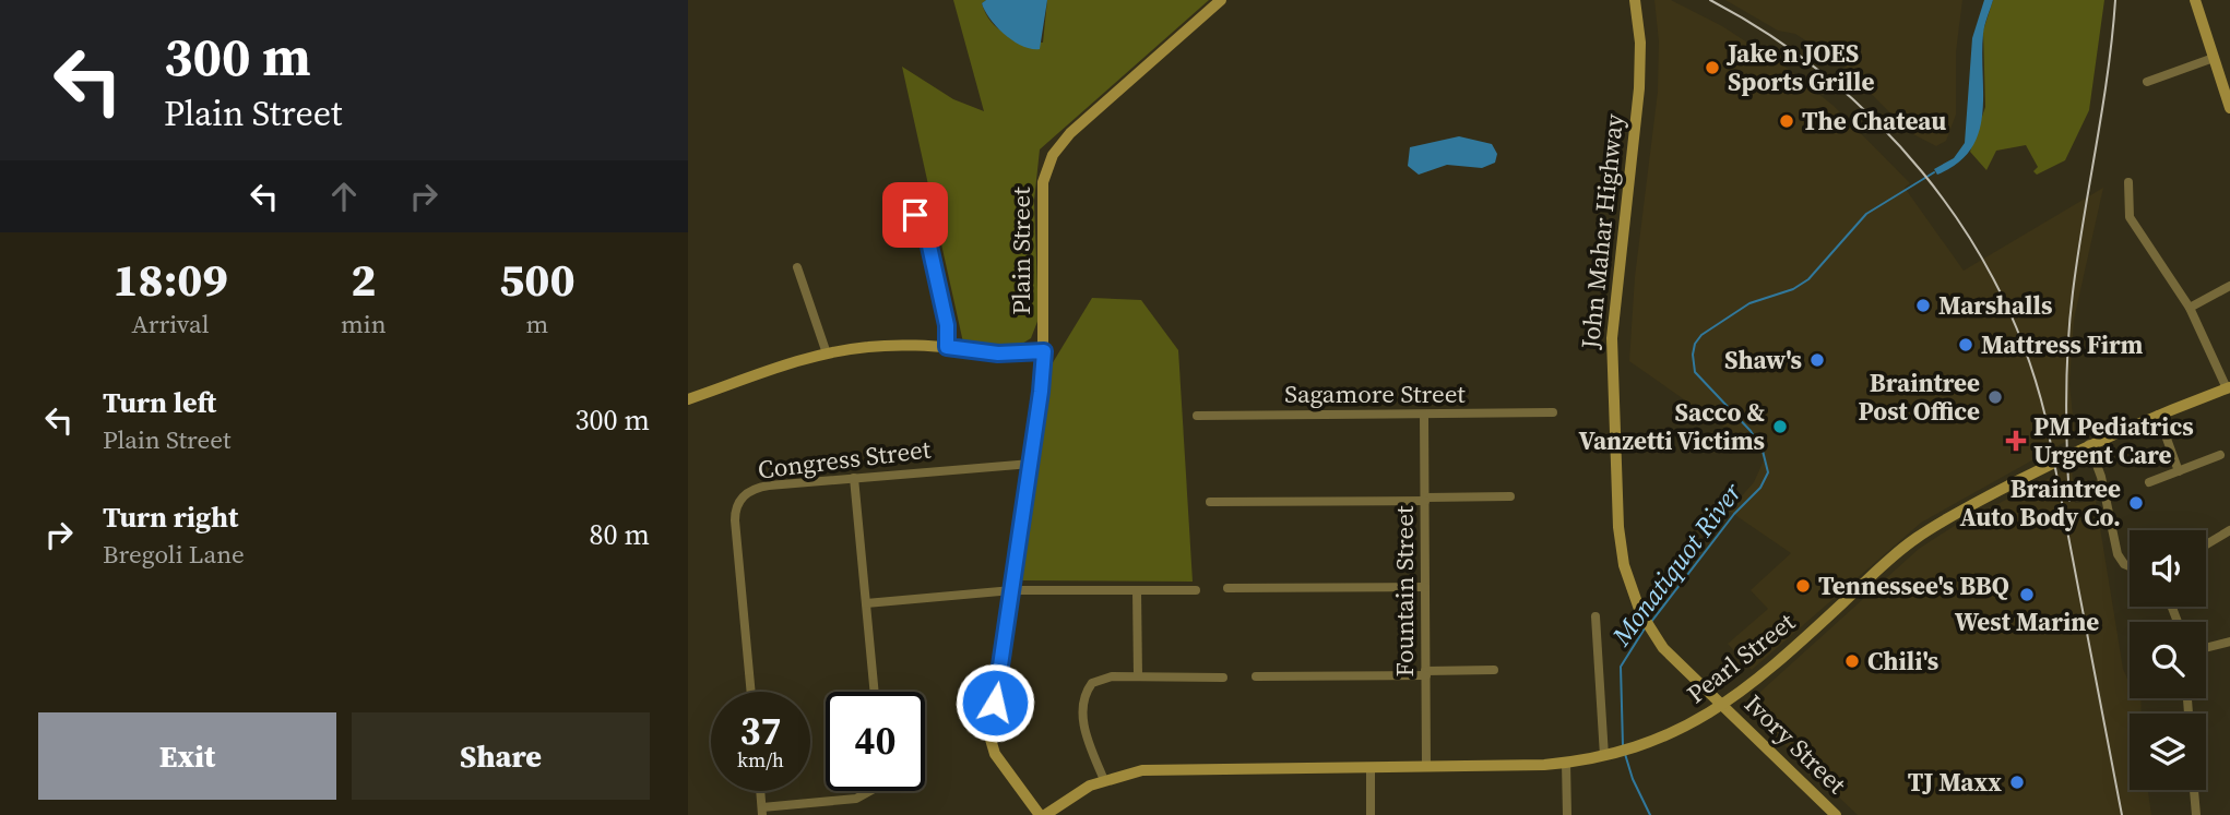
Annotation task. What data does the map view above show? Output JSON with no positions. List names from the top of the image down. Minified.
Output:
{"streets":{"street":["John Mahar Highway","Plain Street","Sagamore Street","Congress Street","Fountain Street","Pearl Street","Ivory Street"]},"crossings":[["John Mahar Highway","Pearl Street"],["John Mahar Highway","Ivory Street"],["Sagamore Street","Fountain Street"],["Fountain Street","Pearl Street"],["Pearl Street","Ivory Street"]],"water":["Monatiquot River"],"places":{"other":["Jake n JOES Sports Grille","The Chateau","Marshalls","Mattress Firm","Shaw's","Braintree Post Office","Sacco & Vanzetti Victims","Braintree Auto Body Co.","Tennessee's BBQ","West Marine","Chili's","TJ Maxx"],"health":["PM Pediatrics Urgent Care"]},"page":{"turn":["300 m","Plain Street"],"eta":["18:09","Arrival","2","min","500","m"],"list":[{"name":"Turn left","note":"Plain Street","value":"300 m"},{"name":"Turn right","note":"Bregoli Lane","value":"80 m"}],"speed":"37 km/h","limit":"40","buttons":["Exit","Share"]}}
